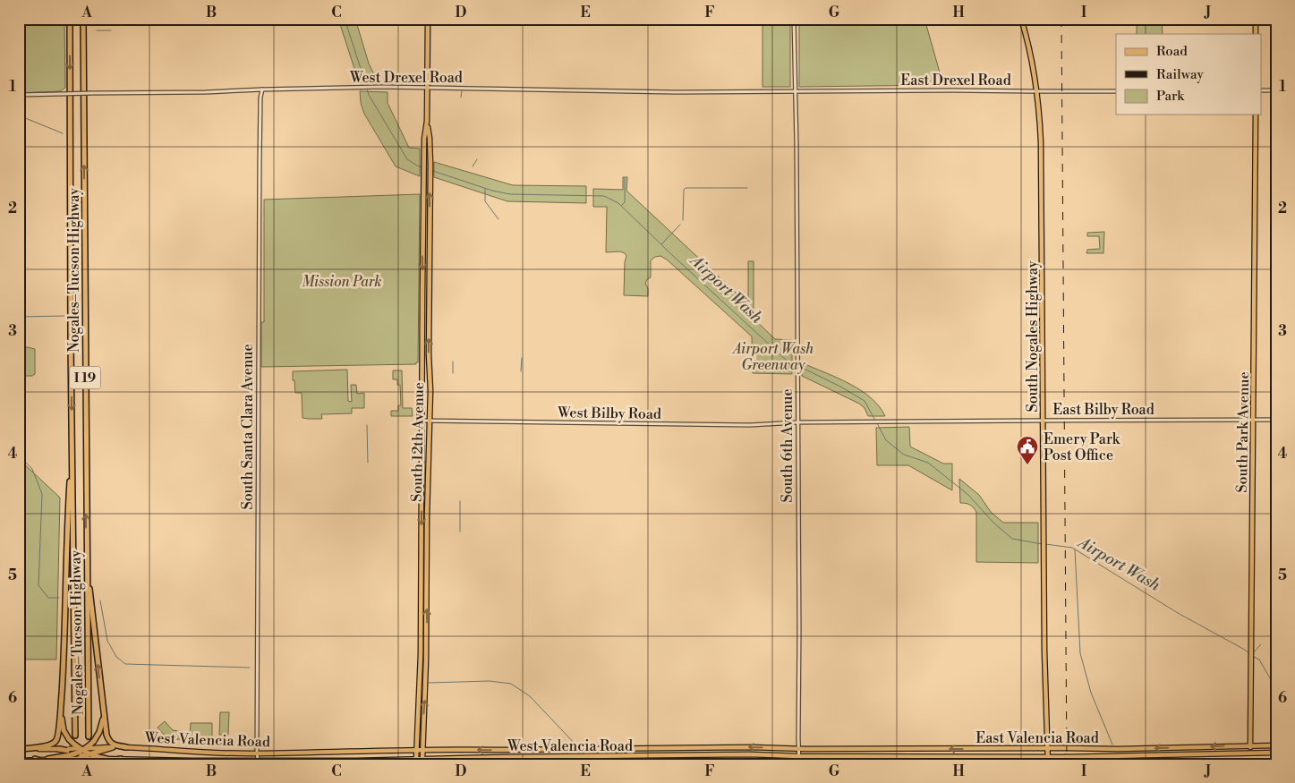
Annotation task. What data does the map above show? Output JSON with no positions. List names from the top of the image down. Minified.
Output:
{"streets":{"highway":["Nogales–Tucson Highway","I 19"],"main road":["South Nogales Highway","South Park Avenue","South 12th Avenue","East Valencia Road","West Valencia Road"],"street":["West Drexel Road","East Drexel Road","East Bilby Road","West Bilby Road","South Santa Clara Avenue","South 6th Avenue"]},"crossings":[["West Drexel Road","East Drexel Road"],["West Drexel Road","South Santa Clara Avenue"],["West Drexel Road","South 12th Avenue"],["West Drexel Road","South 6th Avenue"],["East Drexel Road","South Nogales Highway"],["East Drexel Road","South 6th Avenue"],["South Nogales Highway","East Bilby Road"],["South Nogales Highway","East Valencia Road"],["East Bilby Road","West Bilby Road"],["East Bilby Road","South Park Avenue"],["East Bilby Road","South 6th Avenue"],["West Bilby Road","South 12th Avenue"],["West Bilby Road","South 6th Avenue"],["South Santa Clara Avenue","West Valencia Road"],["South Park Avenue","East Valencia Road"],["South 12th Avenue","West Valencia Road"],["South 6th Avenue","East Valencia Road"],["South 6th Avenue","West Valencia Road"],["East Valencia Road","West Valencia Road"]],"water":["Airport Wash"],"parks":["Mission Park","Airport Wash Greenway"],"places":{"public building":["Emery Park Post Office"]},"legend":["Road","Railway","Park"],"grid":{"columns":["A","B","C","D","E","F","G","H","I","J"],"rows":["1","2","3","4","5","6"]}}
